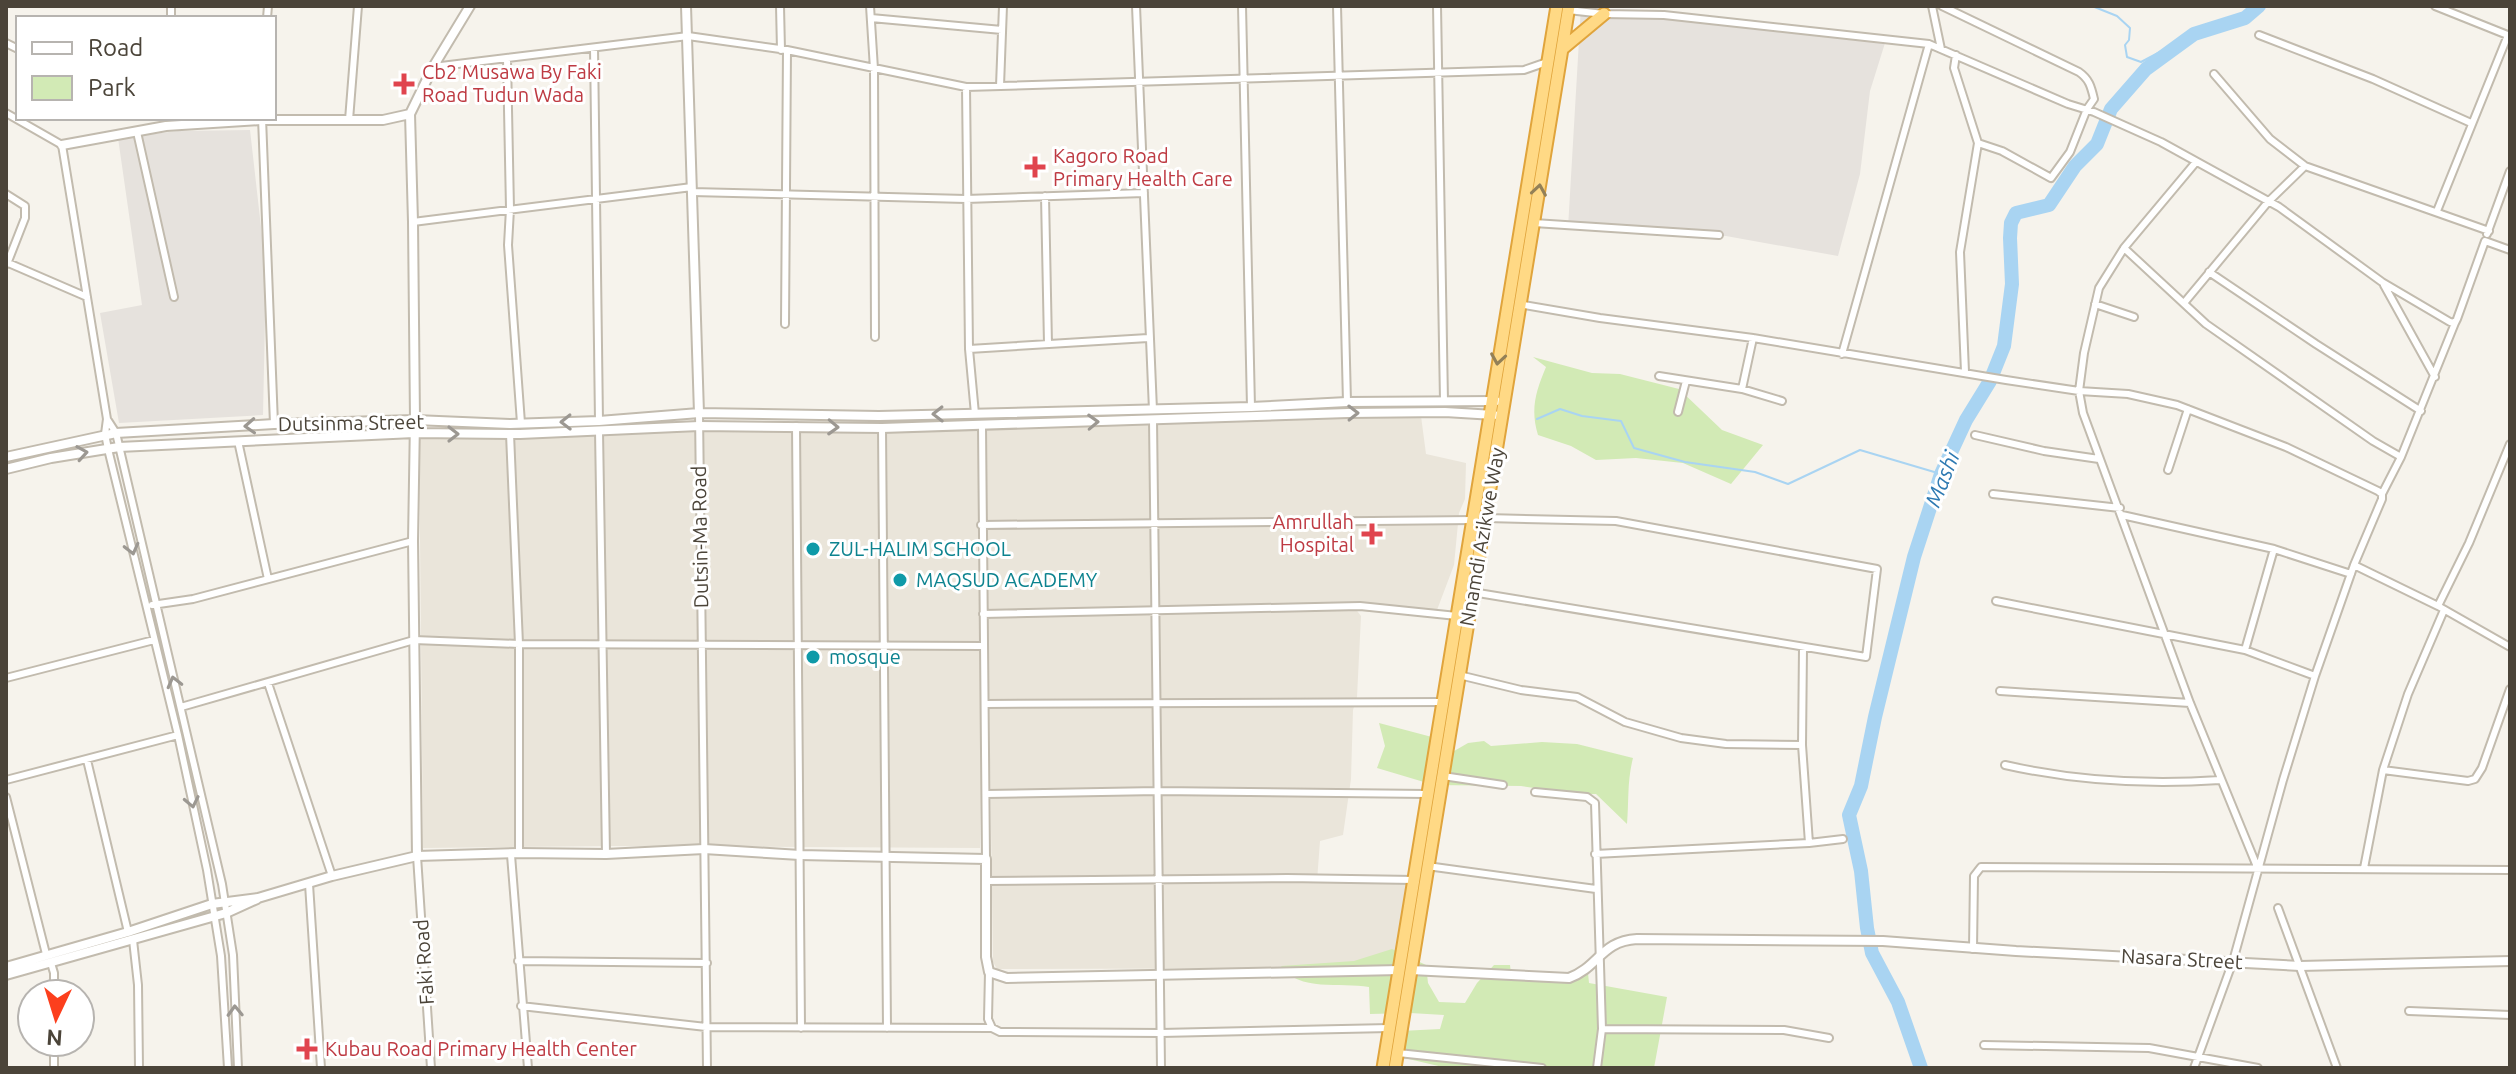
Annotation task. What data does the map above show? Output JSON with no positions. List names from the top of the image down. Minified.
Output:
{"streets":{"highway":["Nnamdi Azikwe Way"],"street":["Dutsinma Street","Dutsin-Ma Road","Nasara Street","Faki Road"]},"crossings":[["Dutsinma Street","Dutsin-Ma Road"],["Nnamdi Azikwe Way","Nasara Street"]],"water":["Mashi"],"places":{"health":["Cb2 Musawa By Faki Road Tudun Wada","Kagoro Road Primary Health Care","Amrullah Hospital","Kubau Road Primary Health Center"],"other":["ZUL-HALIM SCHOOL","MAQSUD ACADEMY","mosque"]},"legend":["Road","Park"],"north":"bottom"}
